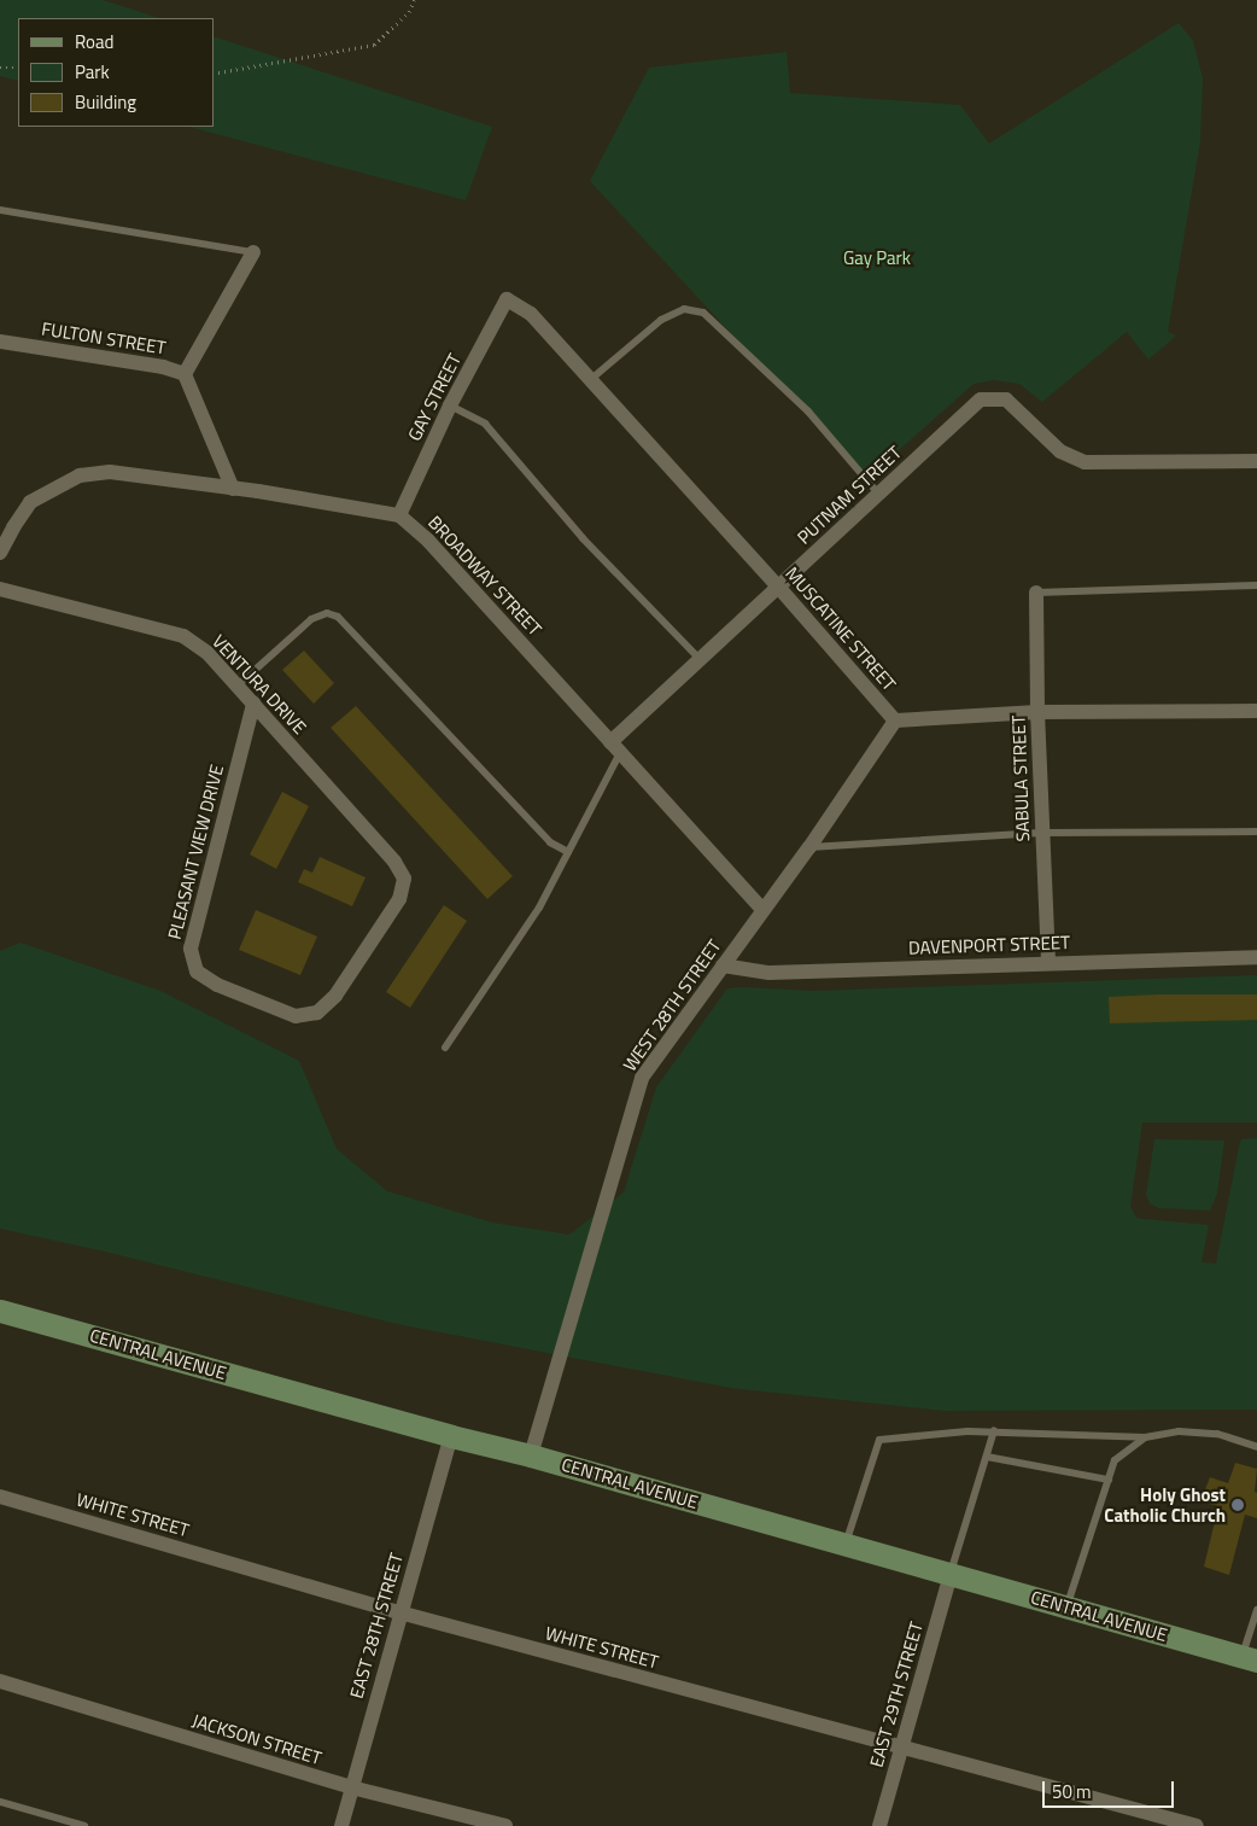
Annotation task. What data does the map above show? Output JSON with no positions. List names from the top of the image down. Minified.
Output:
{"streets":{"main road":["CENTRAL AVENUE"],"street":["FULTON STREET","GAY STREET","PUTNAM STREET","BROADWAY STREET","MUSCATINE STREET","VENTURA DRIVE","SABULA STREET","PLEASANT VIEW DRIVE","DAVENPORT STREET","WEST 28TH STREET","WHITE STREET","EAST 28TH STREET","EAST 29TH STREET","JACKSON STREET"]},"crossings":[["FULTON STREET","BROADWAY STREET"],["GAY STREET","BROADWAY STREET"],["GAY STREET","MUSCATINE STREET"],["PUTNAM STREET","BROADWAY STREET"],["PUTNAM STREET","MUSCATINE STREET"],["BROADWAY STREET","WEST 28TH STREET"],["MUSCATINE STREET","WEST 28TH STREET"],["VENTURA DRIVE","PLEASANT VIEW DRIVE"],["SABULA STREET","DAVENPORT STREET"],["DAVENPORT STREET","WEST 28TH STREET"],["WEST 28TH STREET","CENTRAL AVENUE"],["CENTRAL AVENUE","EAST 28TH STREET"],["CENTRAL AVENUE","EAST 29TH STREET"],["WHITE STREET","EAST 28TH STREET"],["WHITE STREET","EAST 29TH STREET"],["EAST 28TH STREET","JACKSON STREET"]],"parks":["Gay Park"],"places":["Holy Ghost Catholic Church"],"legend":["Road","Park","Building"],"scale_bar":"50 m"}
